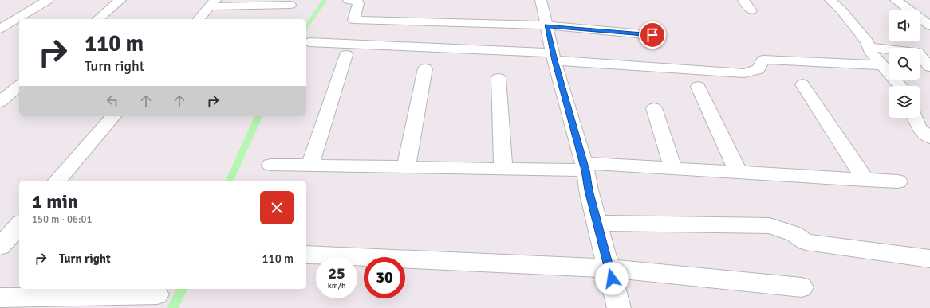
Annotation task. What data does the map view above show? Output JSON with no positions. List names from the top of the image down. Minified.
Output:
{"page":{"turn":["110 m","Turn right"],"heading":["1 min","150 m · 06:01"],"list":[{"name":"Turn right","value":"110 m"}],"speed":"25 km/h","limit":"30"}}
